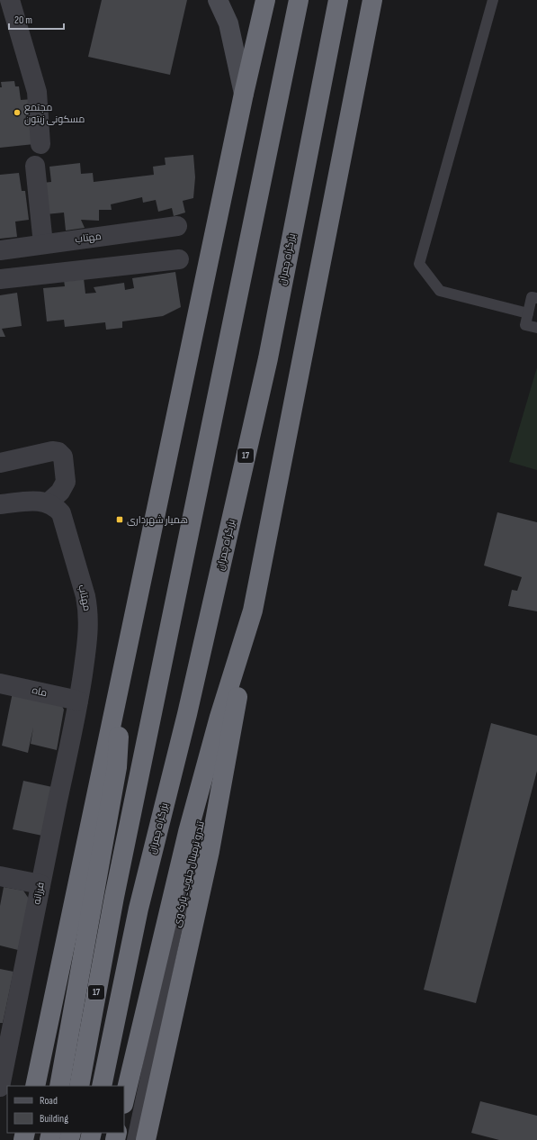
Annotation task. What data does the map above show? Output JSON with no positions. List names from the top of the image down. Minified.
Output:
{"streets":{"highway":["بزرگراه چمران","17"],"street":["مهتاب","ماه","فرزانه"],"lane":["تندرو ترمینال جنوب ـ پارک وی"]},"crossings":[["مهتاب","ماه"],["مهتاب","فرزانه"],["ماه","فرزانه"]],"places":{"other":["مجتمع مسکونی زیتون"],"transit":["همیار شهرداری"]},"legend":["Road","Building"],"scale_bar":"20 m"}
